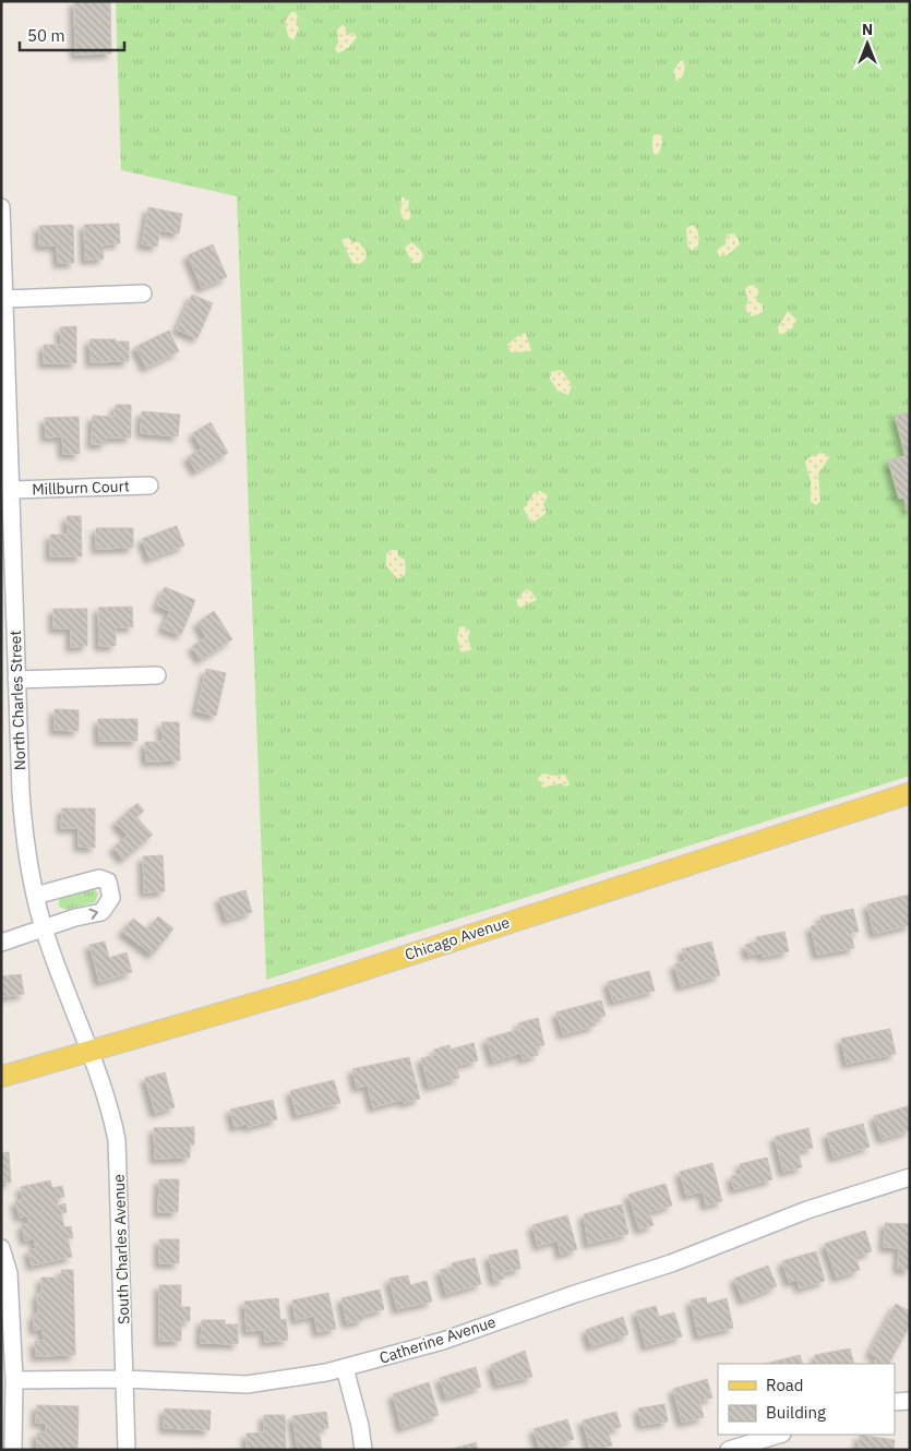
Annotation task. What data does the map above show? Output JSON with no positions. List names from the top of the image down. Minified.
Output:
{"streets":{"main road":["Chicago Avenue"],"street":["Millburn Court","North Charles Street","South Charles Avenue","Catherine Avenue"]},"crossings":[["Millburn Court","North Charles Street"],["North Charles Street","Chicago Avenue"],["North Charles Street","South Charles Avenue"],["Chicago Avenue","South Charles Avenue"],["South Charles Avenue","Catherine Avenue"]],"legend":["Road","Building"],"scale_bar":"50 m","north":"top"}
